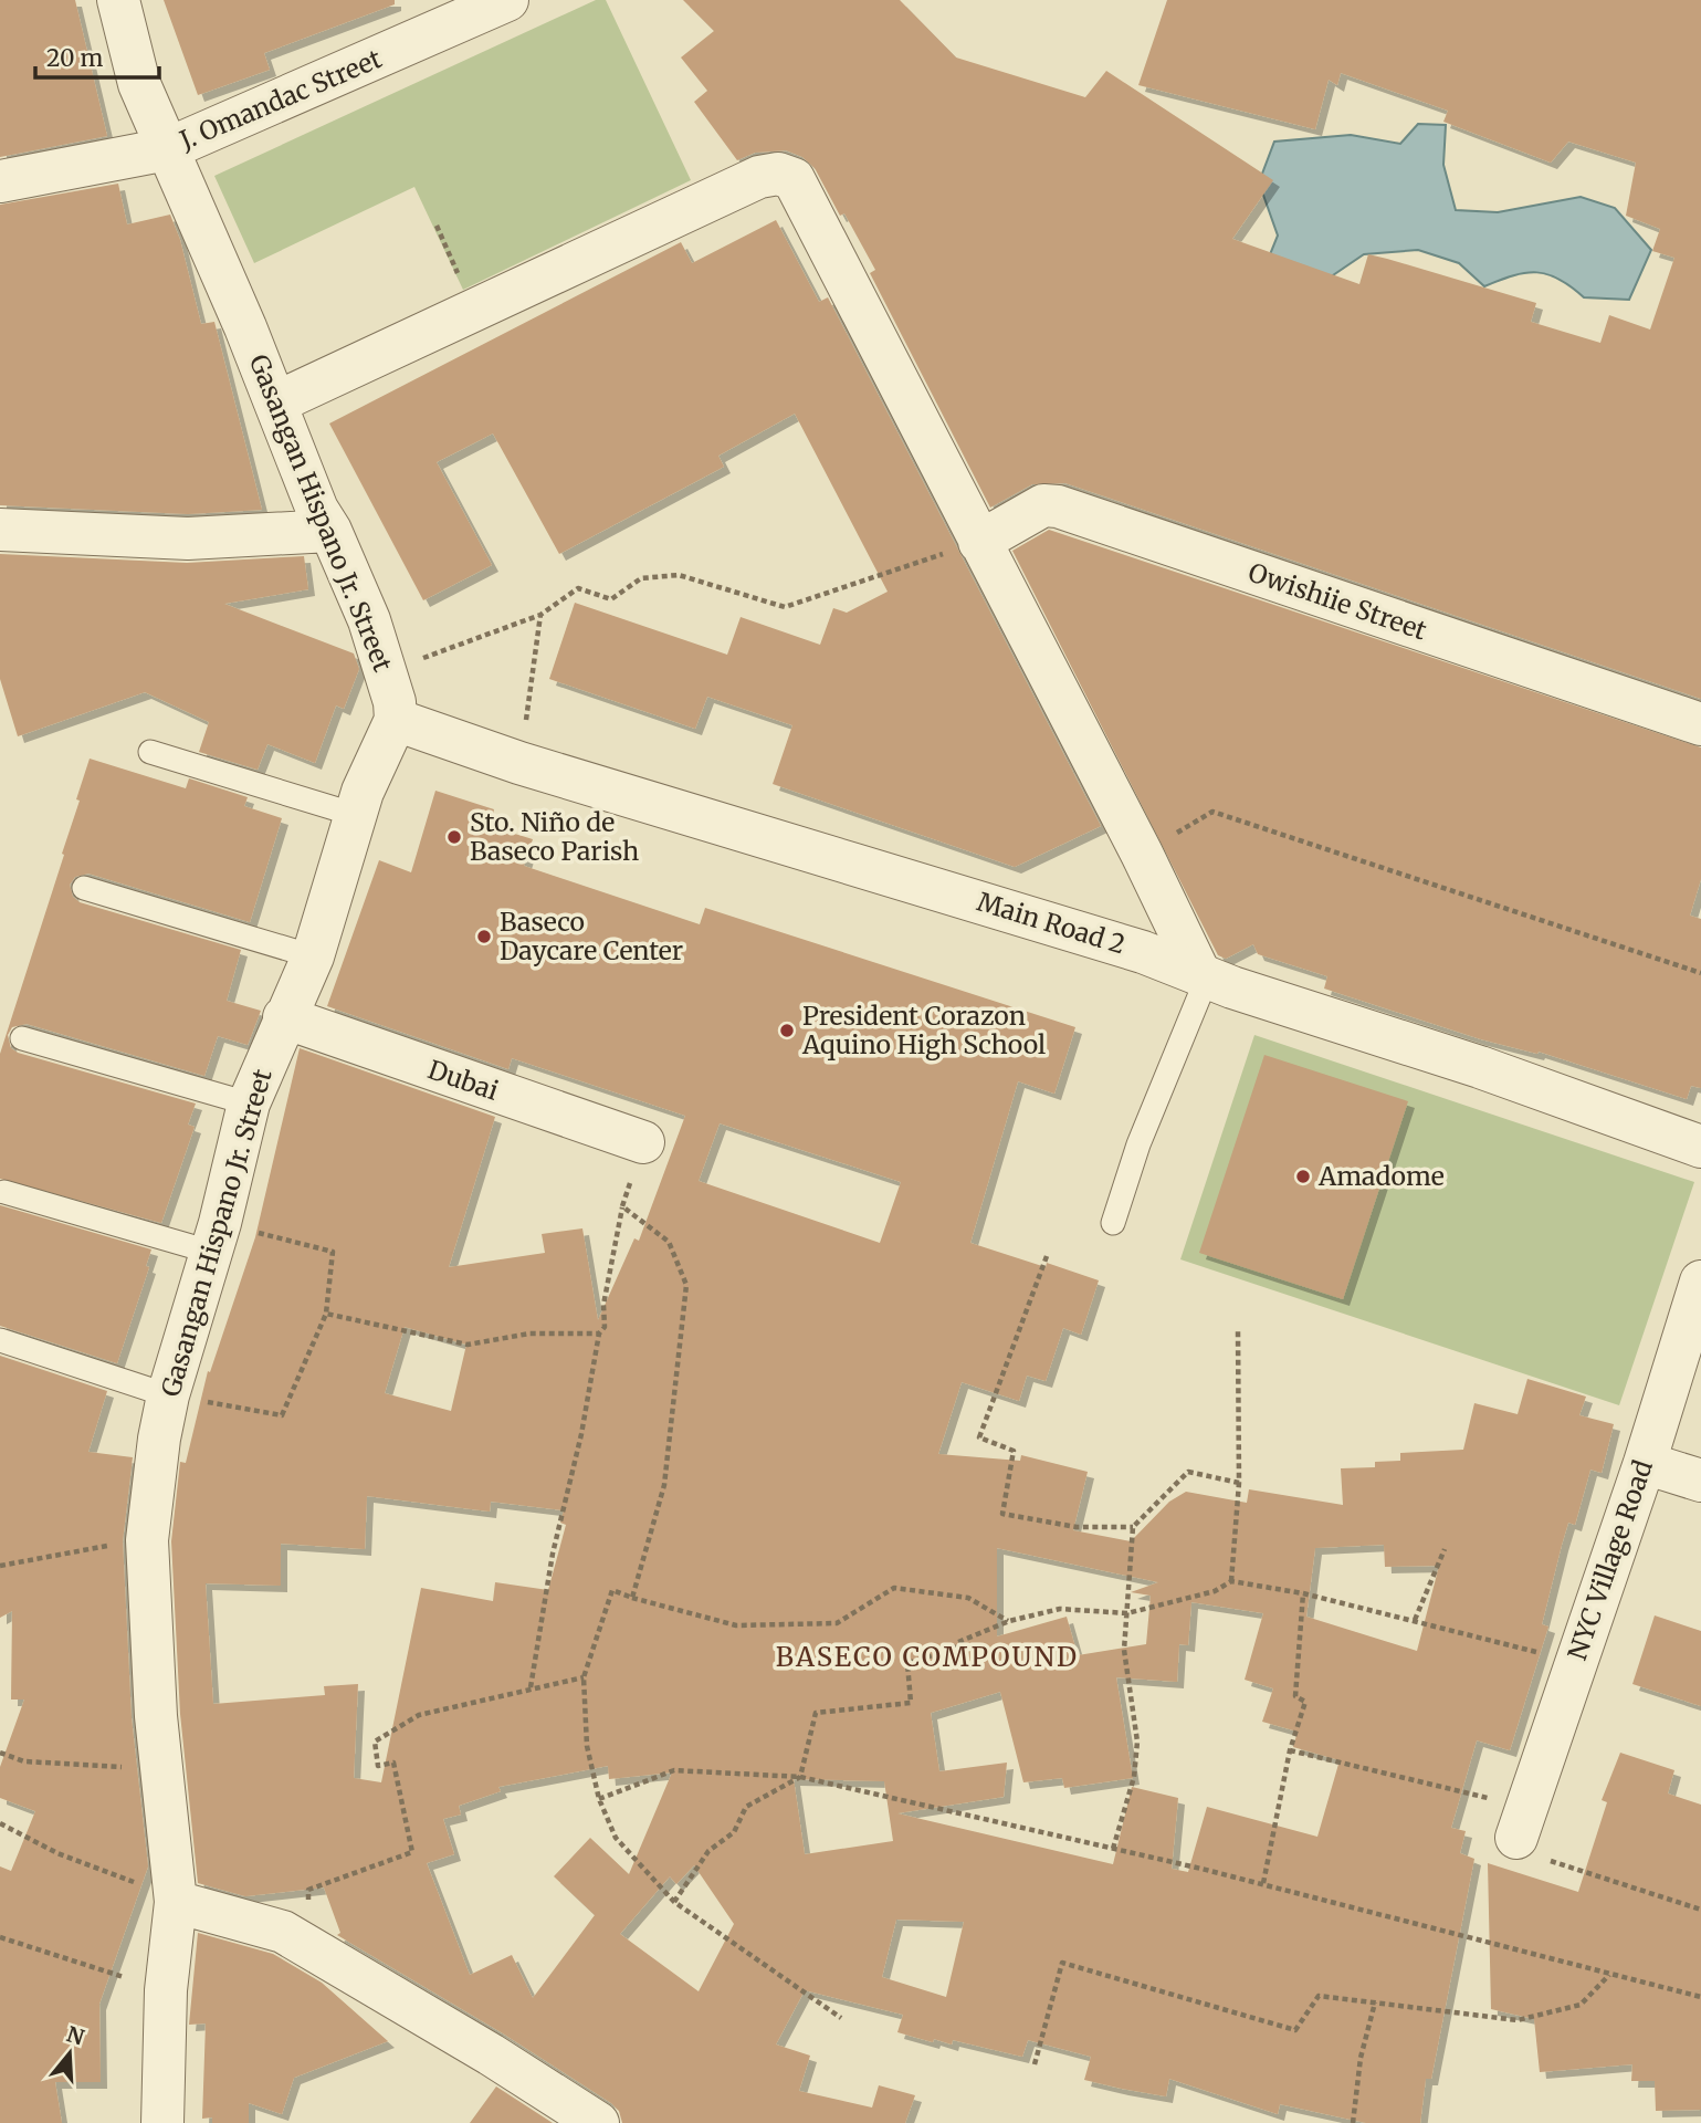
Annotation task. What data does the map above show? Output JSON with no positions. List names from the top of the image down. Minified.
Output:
{"streets":{"street":["J. Omandac Street","Gasangan Hispano Jr. Street","Owishiie Street","Main Road 2","Dubai","NYC Village Road"]},"crossings":[["J. Omandac Street","Gasangan Hispano Jr. Street"],["Gasangan Hispano Jr. Street","Main Road 2"],["Gasangan Hispano Jr. Street","Dubai"]],"districts":["BASECO COMPOUND"],"places":["Sto. Niño de Baseco Parish","Baseco Daycare Center","President Corazon Aquino High School","Amadome"],"scale_bar":"20 m","north":"top"}
